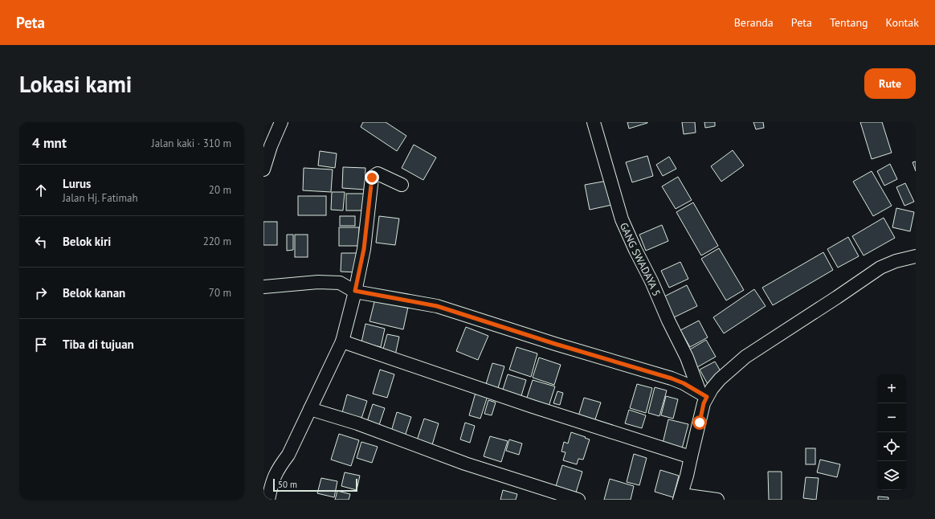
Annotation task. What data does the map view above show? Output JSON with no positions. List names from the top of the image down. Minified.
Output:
{"streets":{"street":["GANG SWADAYA 5"]},"scale_bar":"50 m","page":{"header":"Peta","nav":["Beranda","Peta","Tentang","Kontak"],"buttons":"Rute","title":"Lokasi kami","heading":["4 mnt","Jalan kaki · 310 m"],"list":[["Lurus","Jalan Hj. Fatimah","20 m"],["Belok kiri","220 m"],["Belok kanan","70 m"],"Tiba di tujuan"],"map_buttons":["+","−"],"scale":"50 m"}}
